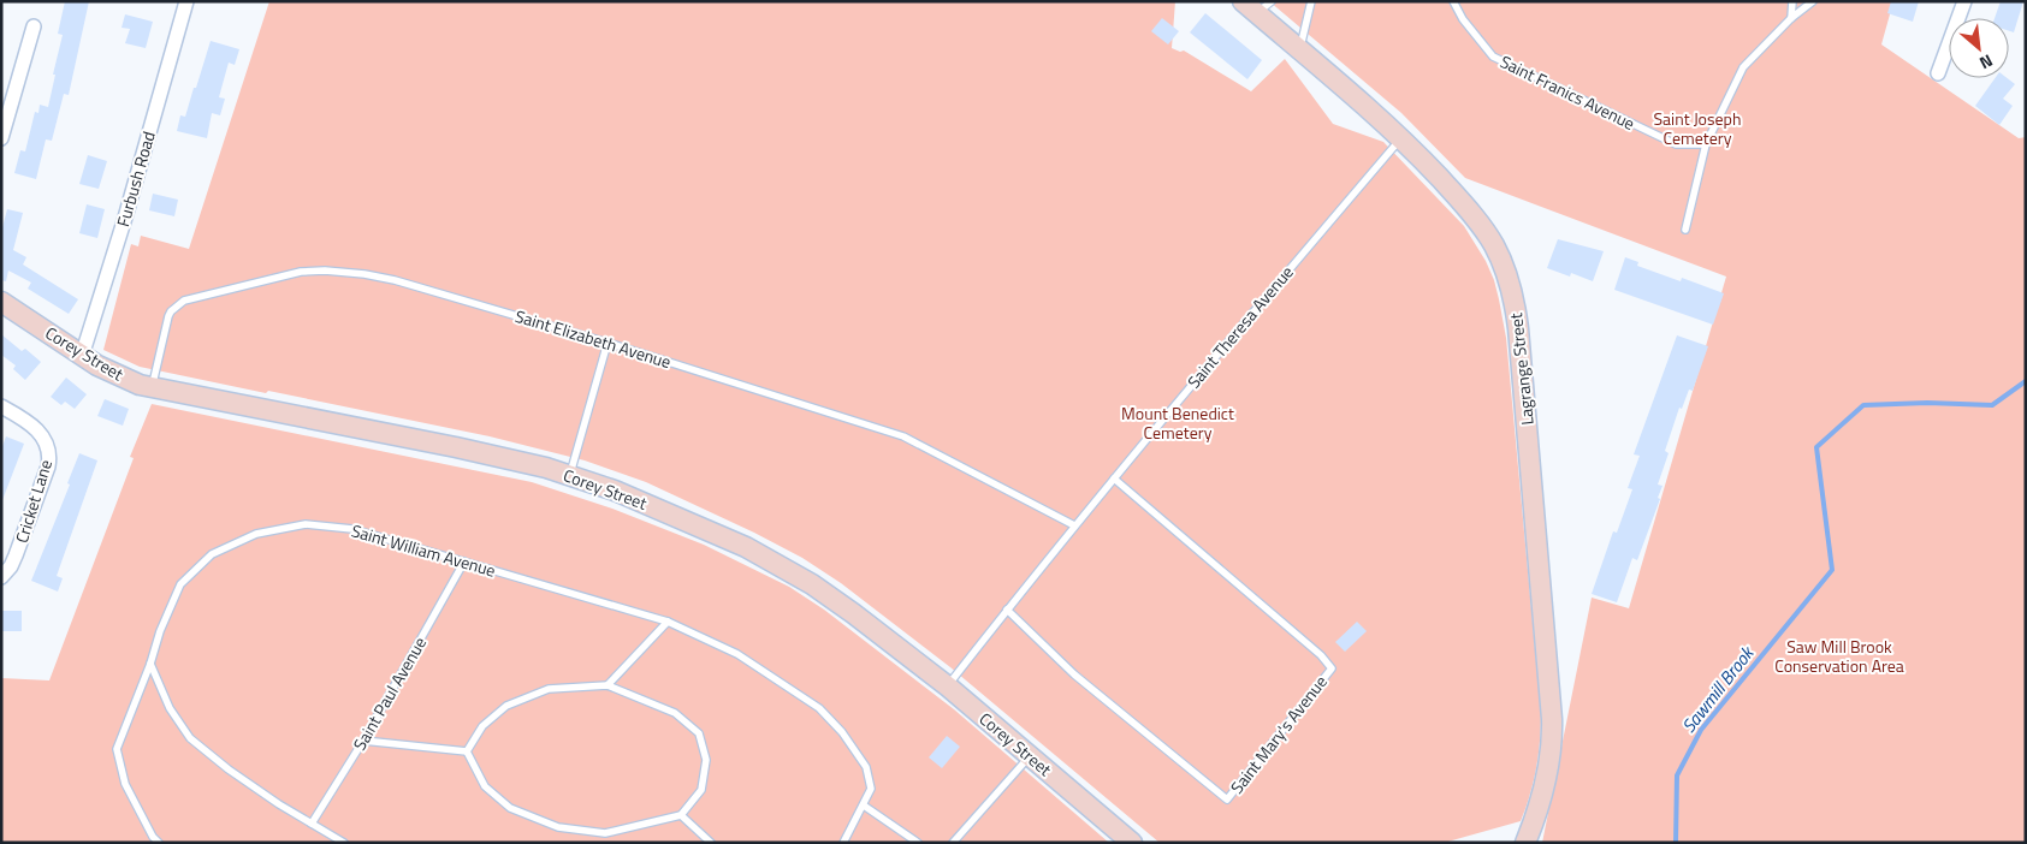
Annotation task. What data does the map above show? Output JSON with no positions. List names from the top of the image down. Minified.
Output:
{"streets":{"street":["Furbush Road","Corey Street","Lagrange Street","Cricket Lane"],"lane":["Saint Franics Avenue","Saint Theresa Avenue","Saint Elizabeth Avenue","Saint William Avenue","Saint Paul Avenue","Saint Mary's Avenue"]},"crossings":[["Furbush Road","Corey Street"],["Saint Theresa Avenue","Saint Elizabeth Avenue"],["Saint Theresa Avenue","Corey Street"],["Saint Theresa Avenue","Lagrange Street"],["Saint Theresa Avenue","Saint Mary's Avenue"],["Saint Elizabeth Avenue","Corey Street"],["Saint William Avenue","Saint Paul Avenue"]],"water":["Sawmill Brook"],"parks":["Saint Joseph Cemetery","Mount Benedict Cemetery","Saw Mill Brook Conservation Area"],"north":"bottom right"}
